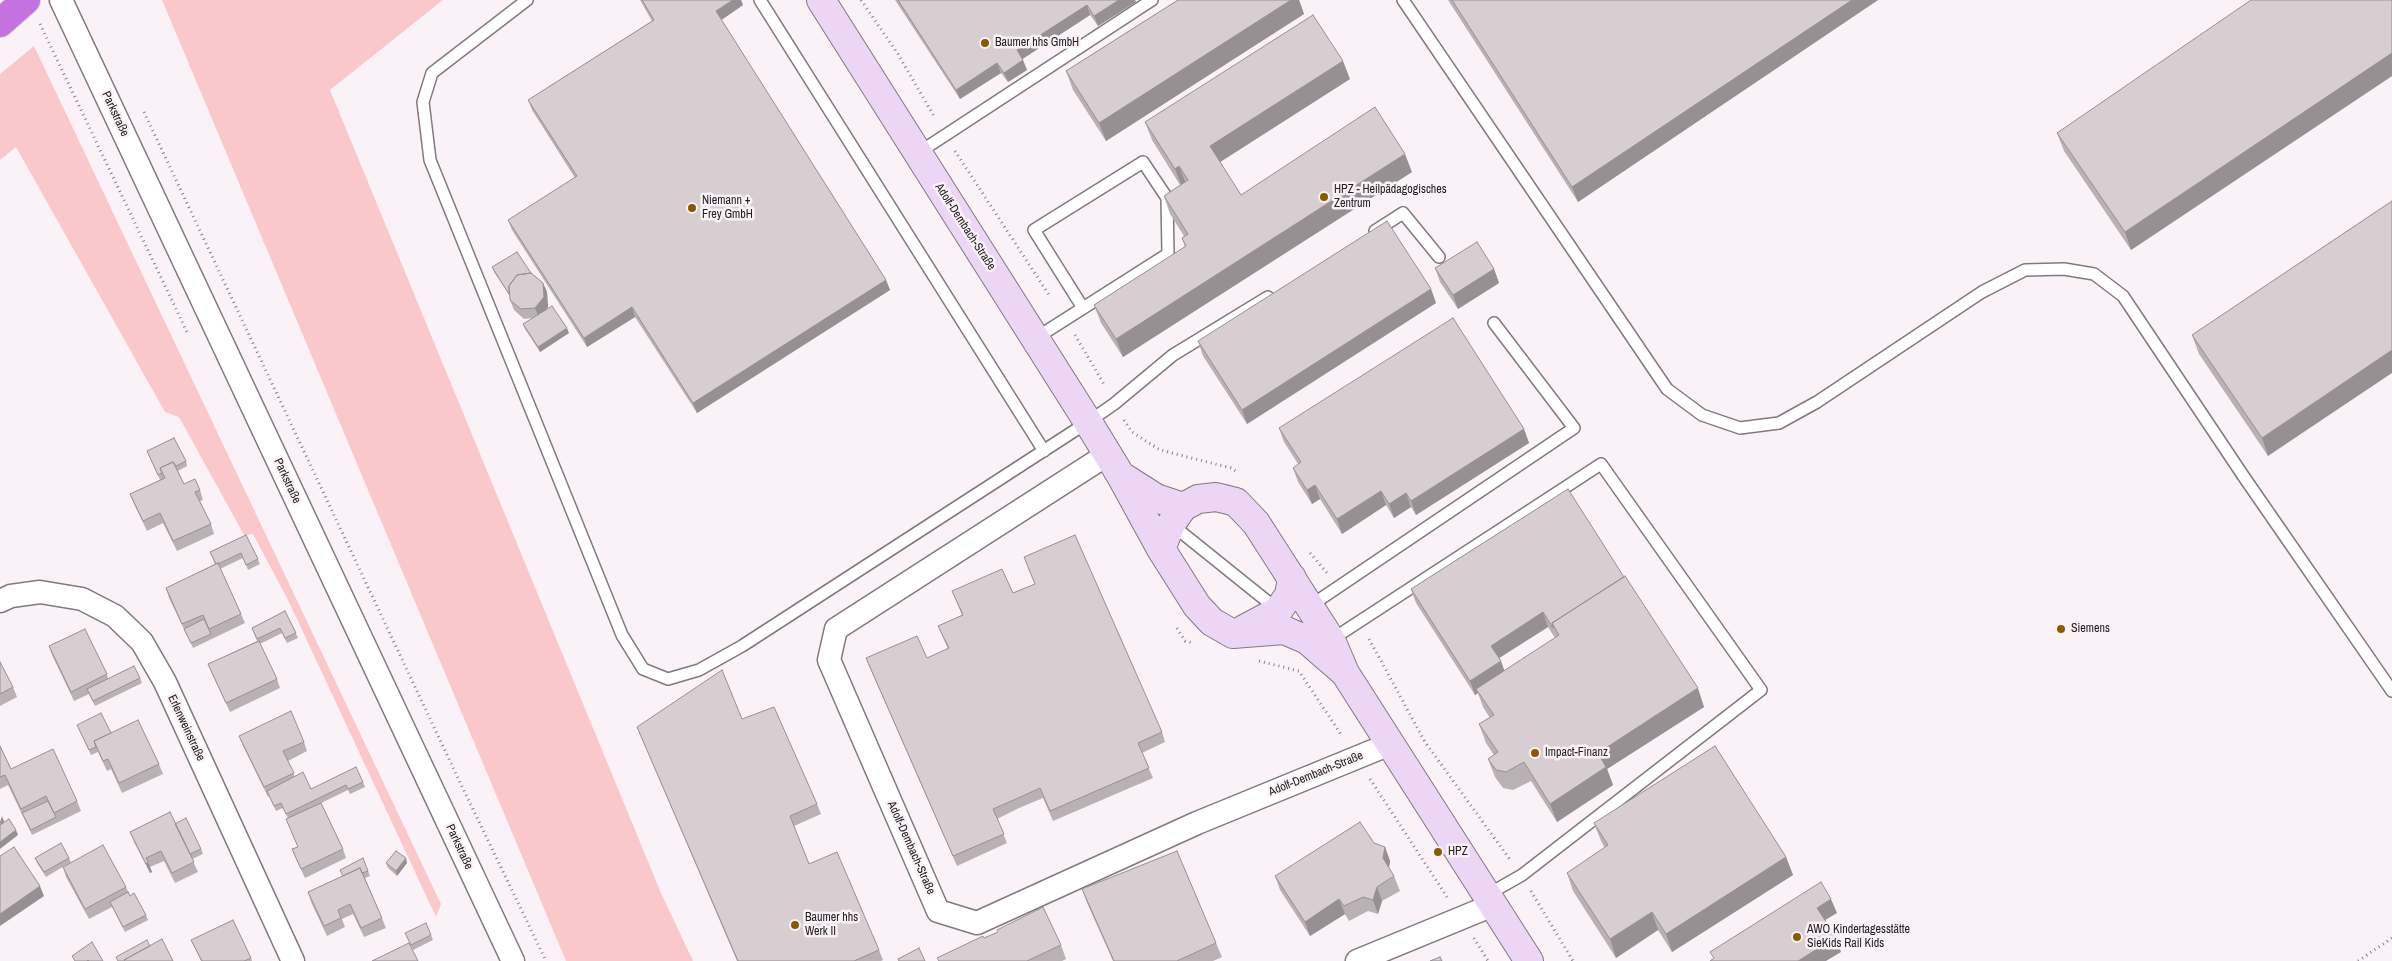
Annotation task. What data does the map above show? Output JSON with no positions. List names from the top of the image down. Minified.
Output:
{"streets":{"main road":["Adolf-Dembach-Straße"],"street":["Parkstraße","Erlenweinstraße"]},"places":["Baumer hhs GmbH","HPZ - Heilpädagogisches Zentrum","Niemann + Frey GmbH","Siemens","Impact-Finanz","HPZ","Baumer hhs Werk II","AWO Kindertagesstätte SieKids Rail Kids"]}
